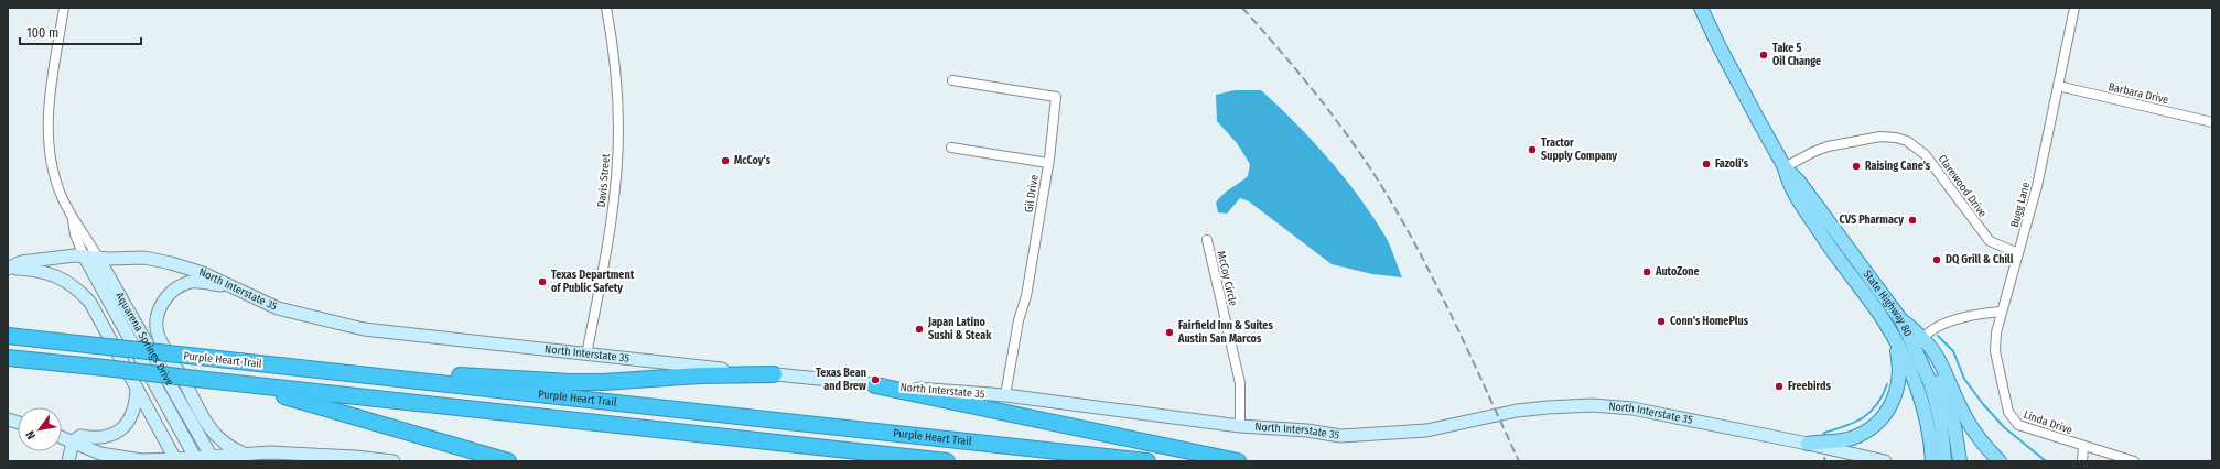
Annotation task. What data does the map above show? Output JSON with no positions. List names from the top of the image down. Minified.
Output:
{"streets":{"highway":["Purple Heart Trail"],"main road":["North Interstate 35","State Highway 80","Aquarena Springs Drive"],"street":["Barbara Drive","Davis Street","Clarewood Drive","Gil Drive","Bugg Lane","McCoy Circle","Linda Drive"]},"crossings":[["Barbara Drive","Bugg Lane"],["Davis Street","North Interstate 35"],["Clarewood Drive","Bugg Lane"],["Clarewood Drive","State Highway 80"],["Gil Drive","North Interstate 35"],["Bugg Lane","Linda Drive"],["McCoy Circle","North Interstate 35"],["North Interstate 35","Aquarena Springs Drive"]],"places":["Take 5 Oil Change","Tractor Supply Company","McCoy's","Fazoli's","Raising Cane's","CVS Pharmacy","DQ Grill & Chill","AutoZone","Texas Department of Public Safety","Conn's HomePlus","Japan Latino Sushi & Steak","Fairfield Inn & Suites Austin San Marcos","Texas Bean and Brew","Freebirds"],"scale_bar":"100 m","north":"bottom left"}
